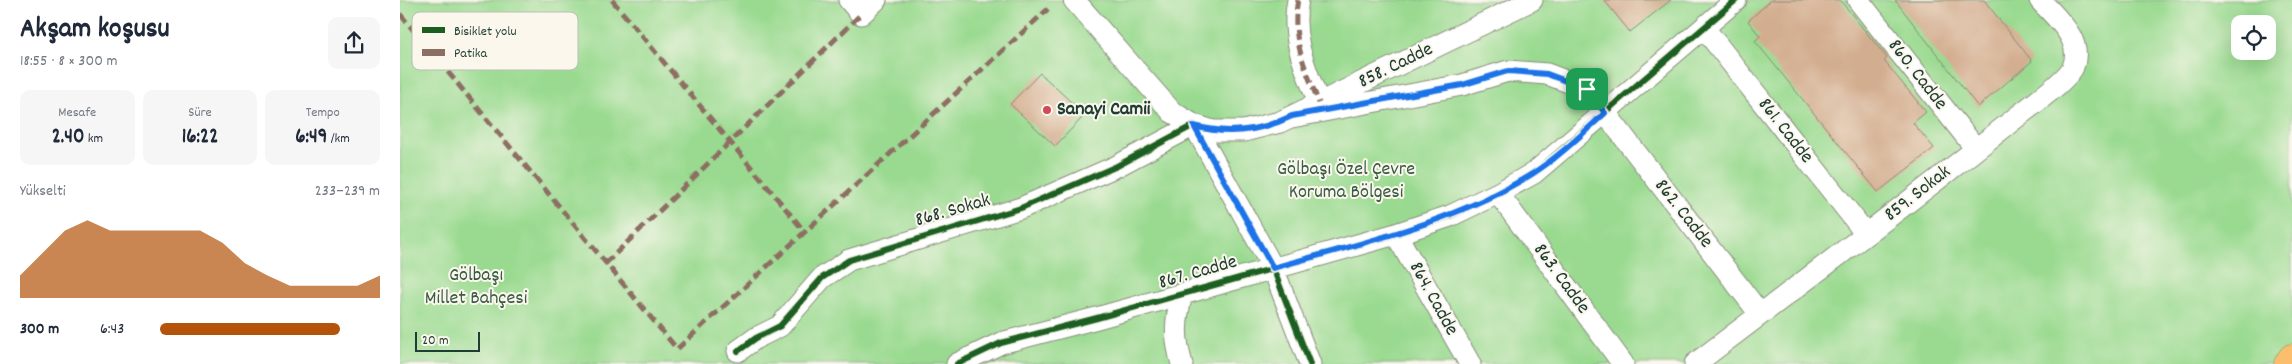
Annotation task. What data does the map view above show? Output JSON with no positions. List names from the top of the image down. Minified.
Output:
{"streets":{"street":["858. Cadde","860. Cadde","861. Cadde","859. Sokak","868. Sokak","862. Cadde","867. Cadde","863. Cadde","864. Cadde"]},"crossings":[["858. Cadde","868. Sokak"],["858. Cadde","862. Cadde"],["860. Cadde","859. Sokak"],["861. Cadde","859. Sokak"],["861. Cadde","867. Cadde"],["859. Sokak","862. Cadde"],["862. Cadde","867. Cadde"],["867. Cadde","863. Cadde"],["867. Cadde","864. Cadde"]],"parks":["Gölbaşı Özel Çevre Koruma Bölgesi","Gölbaşı Millet Bahçesi"],"places":["Sanayi Camii"],"legend":["Bisiklet yolu","Patika"],"scale_bar":"20 m","page":{"heading":["Akşam koşusu","18:55 · 8 × 300 m"],"stats":[["Mesafe","2.40 km"],["Süre","16:22"],["Tempo","6:49 /km"]],"chart":["Yükselti","233–239 m"],"list":[{"name":"300 m","note":"6:43"}],"scale":"20 m"}}
